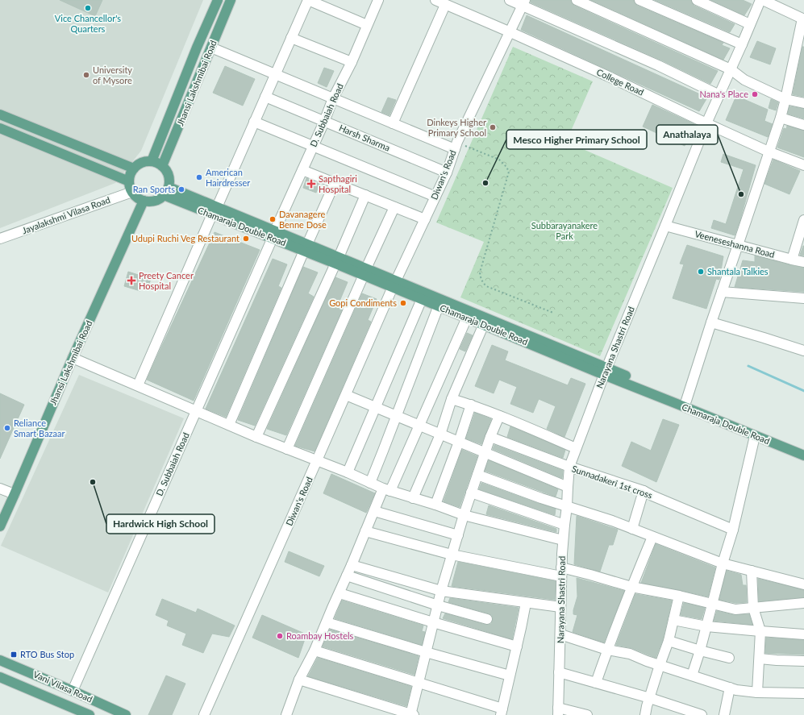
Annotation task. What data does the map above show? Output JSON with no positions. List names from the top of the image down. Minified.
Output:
{"streets":{"main road":["Jhansi Lakshmibai Road","Chamaraja Double Road","Vani Vilasa Road"],"street":["College Road","D. Subbaiah Road","Harsh Sharma","Diwan's Road","Jayalakshmi Vilasa Road","Veeneseshanna Road","Narayana Shastri Road","Sunnadakeri 1st cross"]},"crossings":[["College Road","Diwan's Road"],["College Road","Narayana Shastri Road"],["Jhansi Lakshmibai Road","Jayalakshmi Vilasa Road"],["Jhansi Lakshmibai Road","Chamaraja Double Road"],["D. Subbaiah Road","Harsh Sharma"],["D. Subbaiah Road","Chamaraja Double Road"],["D. Subbaiah Road","Vani Vilasa Road"],["Harsh Sharma","Diwan's Road"],["Diwan's Road","Chamaraja Double Road"],["Jayalakshmi Vilasa Road","Chamaraja Double Road"],["Chamaraja Double Road","Narayana Shastri Road"],["Veeneseshanna Road","Narayana Shastri Road"],["Narayana Shastri Road","Sunnadakeri 1st cross"]],"parks":["Subbarayanakere Park"],"places":{"other":["Vice Chancellor's Quarters","University of Mysore","Nana's Place","Dinkeys Higher Primary School","American Hairdresser","Mesco Higher Primary School","Ran Sports","Anathalaya","Davanagere Benne Dose","Udupi Ruchi Veg Restaurant","Shantala Talkies","Gopi Condiments","Reliance Smart Bazaar","Hardwick High School","Roambay Hostels"],"health":["Sapthagiri Hospital","Preety Cancer Hospital"],"transit":["RTO Bus Stop"]}}
